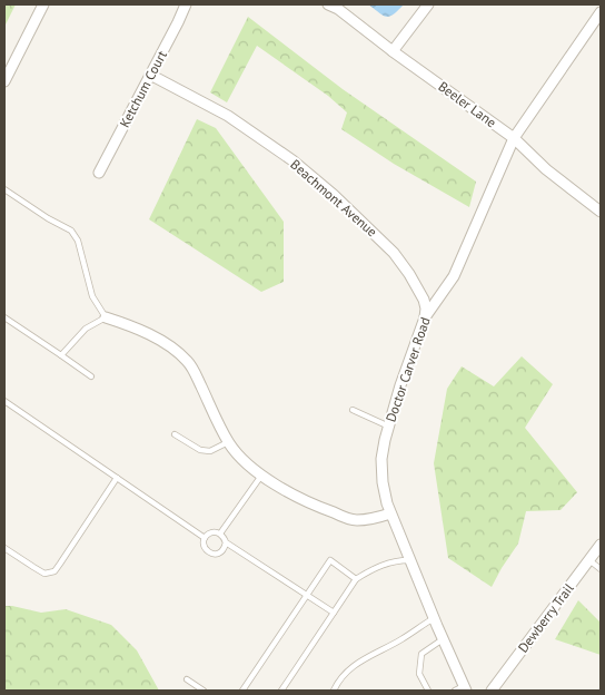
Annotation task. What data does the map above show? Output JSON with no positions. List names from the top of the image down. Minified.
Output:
{"streets":{"street":["Ketchum Court","Beeler Lane","Beachmont Avenue","Doctor Carver Road","Dewberry Trail"]},"crossings":[["Ketchum Court","Beachmont Avenue"],["Beeler Lane","Doctor Carver Road"],["Beachmont Avenue","Doctor Carver Road"]]}
